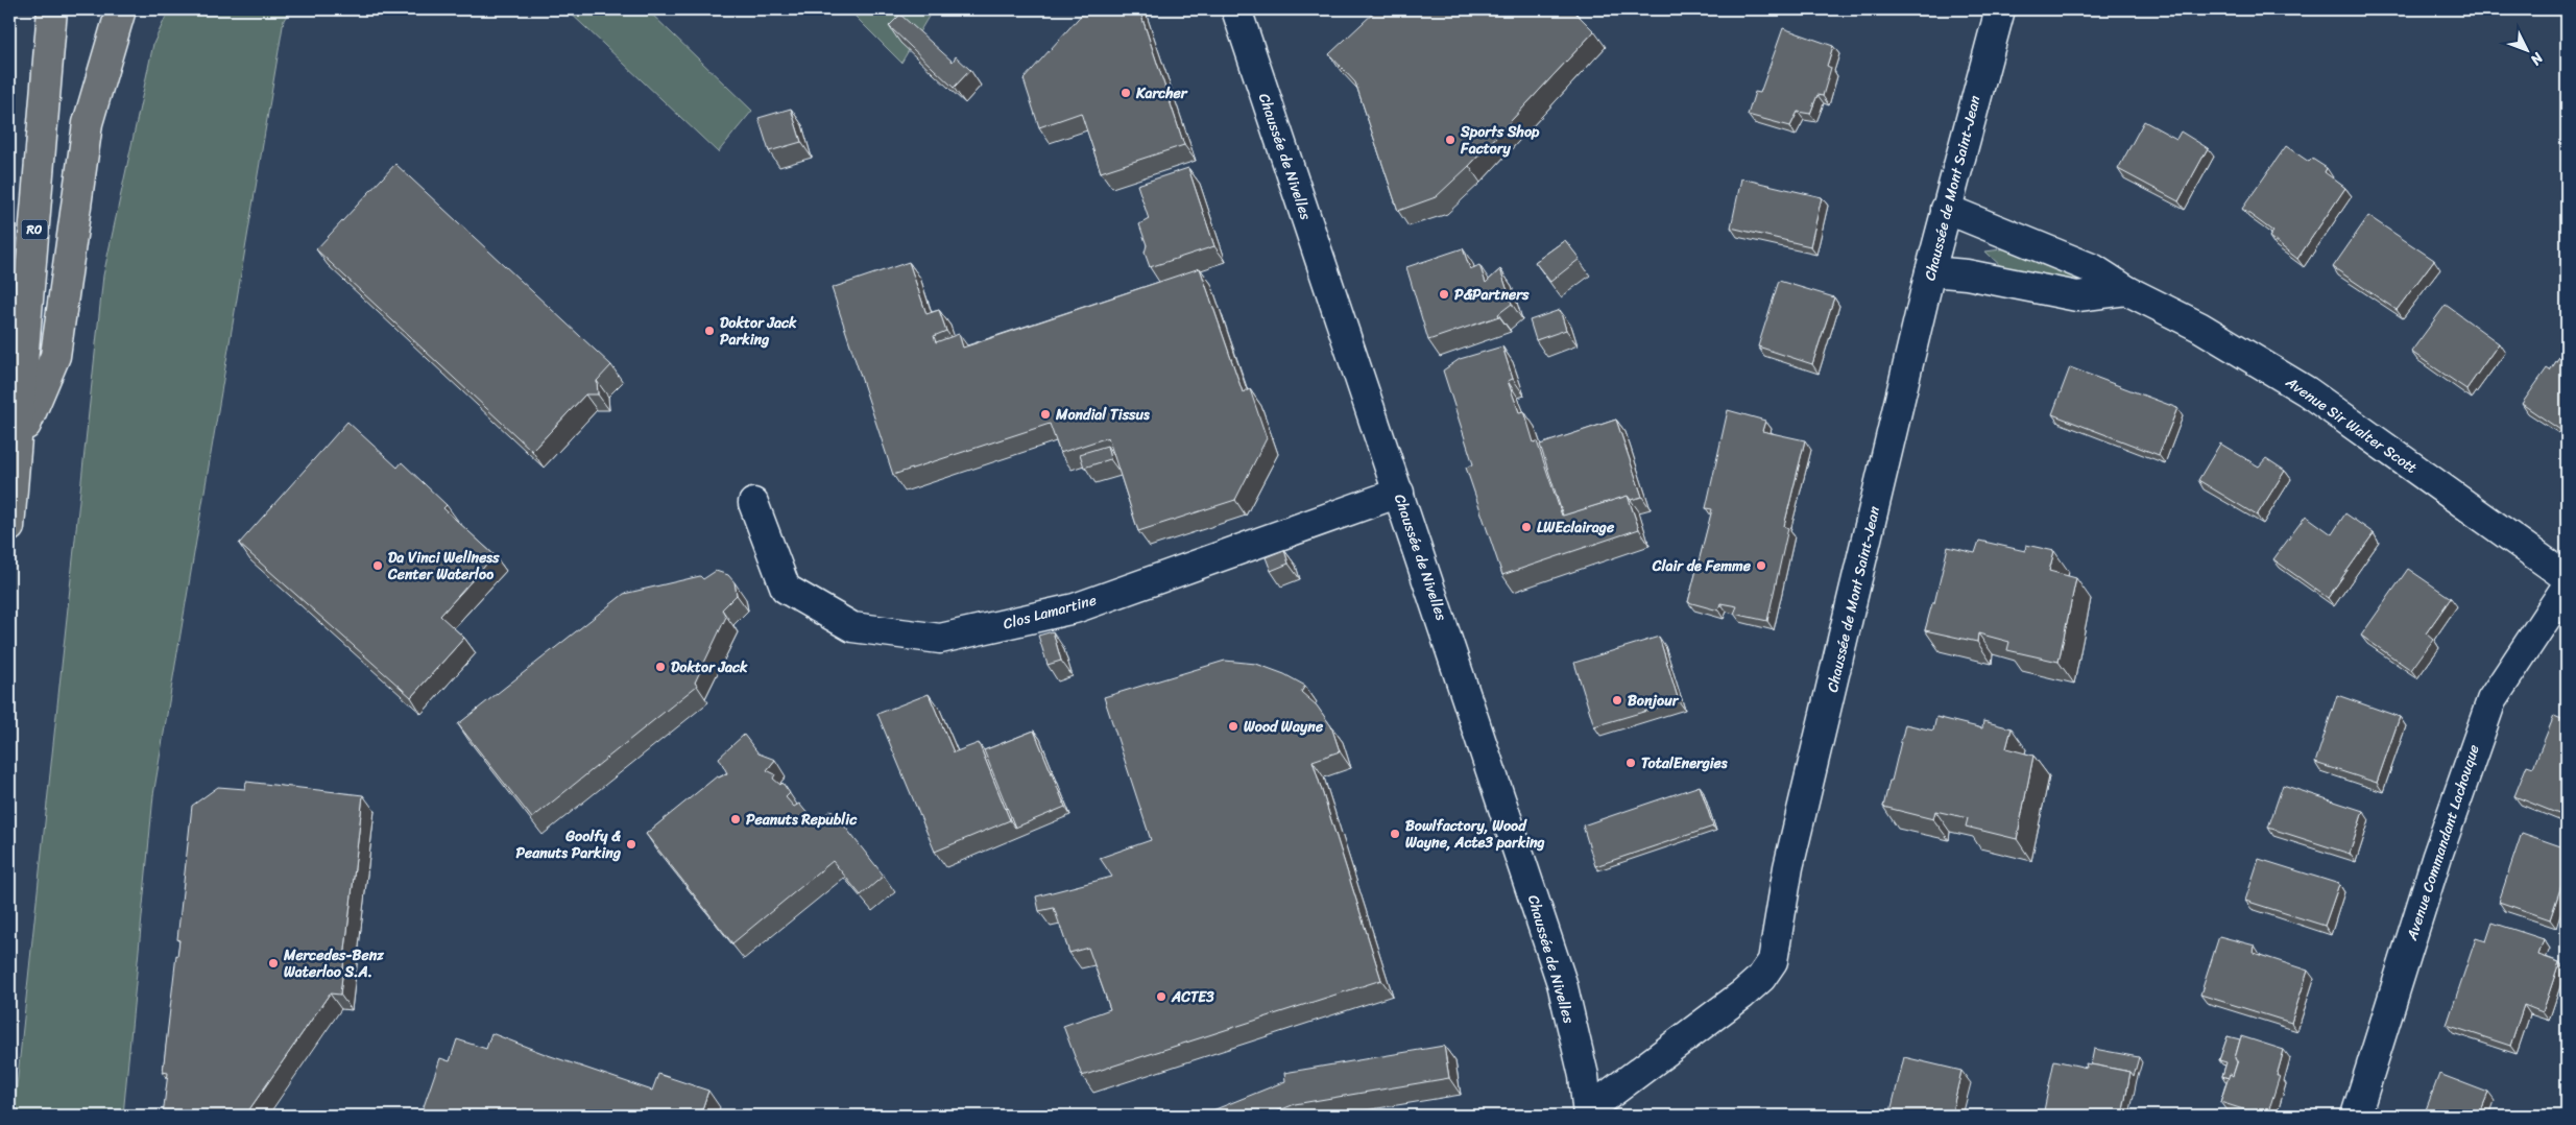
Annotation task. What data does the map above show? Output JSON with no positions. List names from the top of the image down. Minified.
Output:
{"streets":{"highway":["R0"],"street":["Chaussée de Nivelles","Chaussée de Mont Saint-Jean","Avenue Sir Walter Scott","Clos Lamartine","Avenue Commandant Lachouque"]},"crossings":[["Chaussée de Nivelles","Chaussée de Mont Saint-Jean"],["Chaussée de Nivelles","Clos Lamartine"],["Chaussée de Mont Saint-Jean","Avenue Sir Walter Scott"]],"places":["Karcher","Sports Shop Factory","P&Partners","Doktor Jack Parking","Mondial Tissus","LWEclairage","Da Vinci Wellness Center Waterloo","Clair de Femme","Doktor Jack","Bonjour","Wood Wayne","TotalEnergies","Peanuts Republic","Bowlfactory, Wood Wayne, Acte3 parking","Goolfy & Peanuts Parking","Mercedes-Benz Waterloo S.A.","ACTE3"],"north":"bottom right"}
